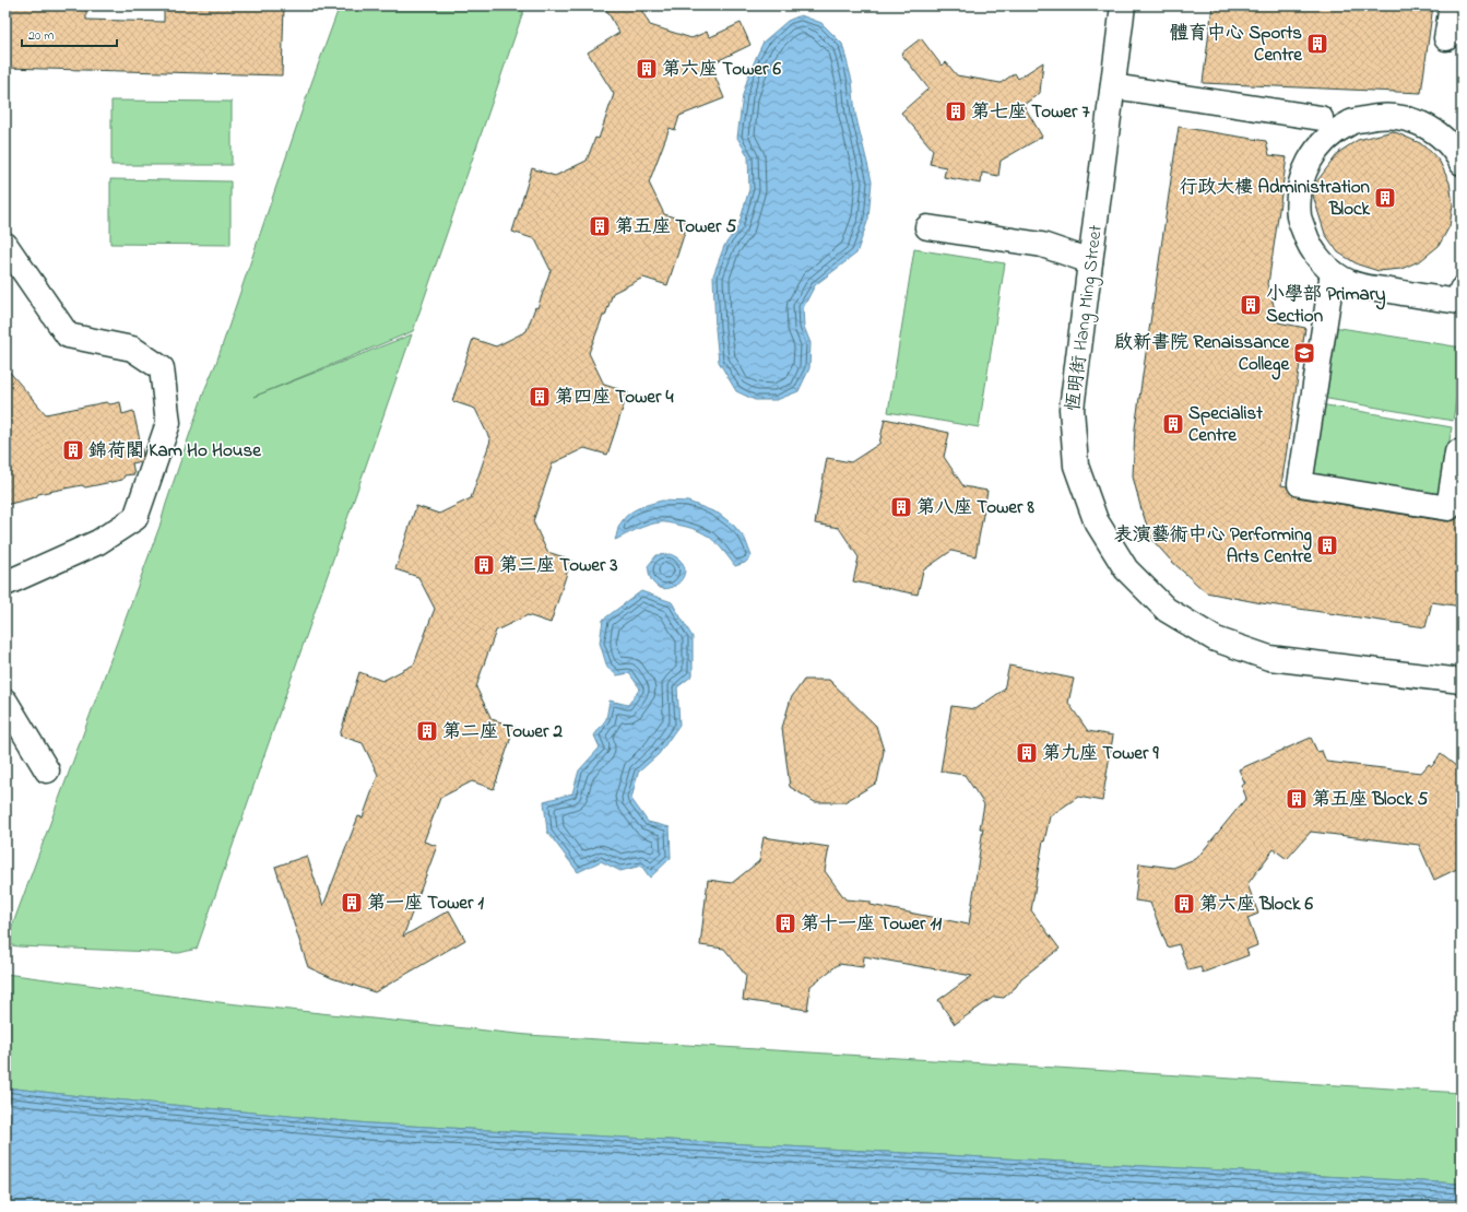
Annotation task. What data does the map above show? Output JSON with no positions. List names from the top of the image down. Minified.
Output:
{"streets":{"street":["恆明街 Hang Ming Street"]},"places":{"building":["體育中心 Sports Centre","第六座 Tower 6","第七座 Tower 7","行政大樓 Administration Block","第五座 Tower 5","小學部 Primary Section","第四座 Tower 4","Specialist Centre","錦荷閣 Kam Ho House","第八座 Tower 8","表演藝術中心 Performing Arts Centre","第三座 Tower 3","第二座 Tower 2","第九座 Tower 9","第五座 Block 5","第一座 Tower 1","第六座 Block 6","第十一座 Tower 11"],"school or university":["啟新書院 Renaissance College"]},"scale_bar":"20 m"}
